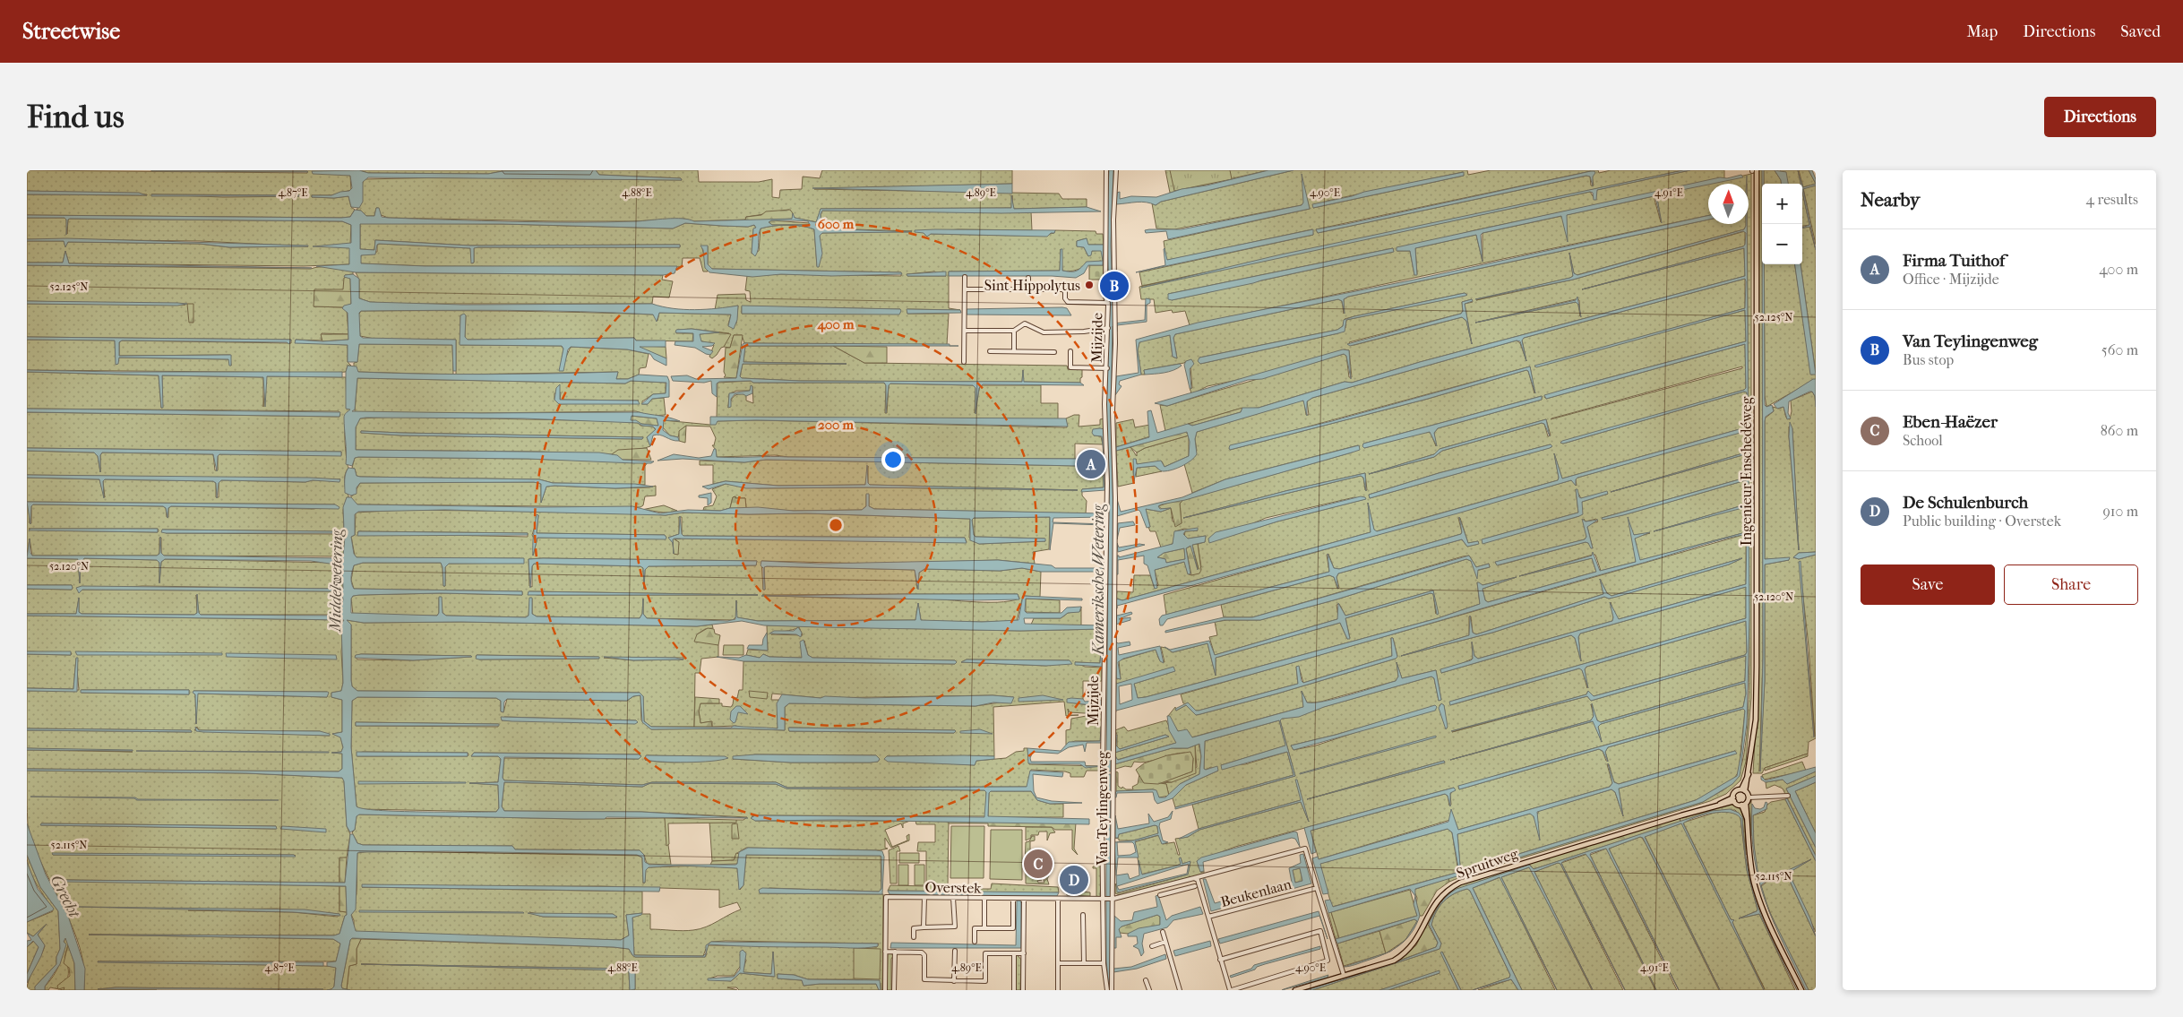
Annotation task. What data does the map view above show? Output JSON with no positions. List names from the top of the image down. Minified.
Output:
{"streets":{"main road":["Ingenieur Enschedéweg","Spruitweg"],"street":["Mijzijde","Van Teylingenweg","Overstek","Beukenlaan"]},"crossings":[["Mijzijde","Overstek"],["Van Teylingenweg","Overstek"]],"water":["Kameriksche Wetering","Middelwetering","Grecht"],"places":["Sint Hippolytus"],"north":"top","page":{"header":"Streetwise","nav":["Map","Directions","Saved"],"buttons":["Directions",["Save","Share"]],"title":"Find us","heading":["Nearby","4 results"],"map_buttons":["+","−"],"list":[{"mark":"A","name":"Firma Tuithof","note":"Office · Mijzijde","value":"400 m"},{"mark":"B","name":"Van Teylingenweg","note":"Bus stop","value":"560 m"},{"mark":"C","name":"Eben-Haëzer","note":"School","value":"860 m"},{"mark":"D","name":"De Schulenburch","note":"Public building · Overstek","value":"910 m"}],"pins":["B","A","C","D"]},"coordinates":["4.87°E","4.88°E","4.89°E","4.90°E","4.91°E","52.125°N","52.120°N","52.115°N"],"rings":["600 m","400 m","200 m"]}
